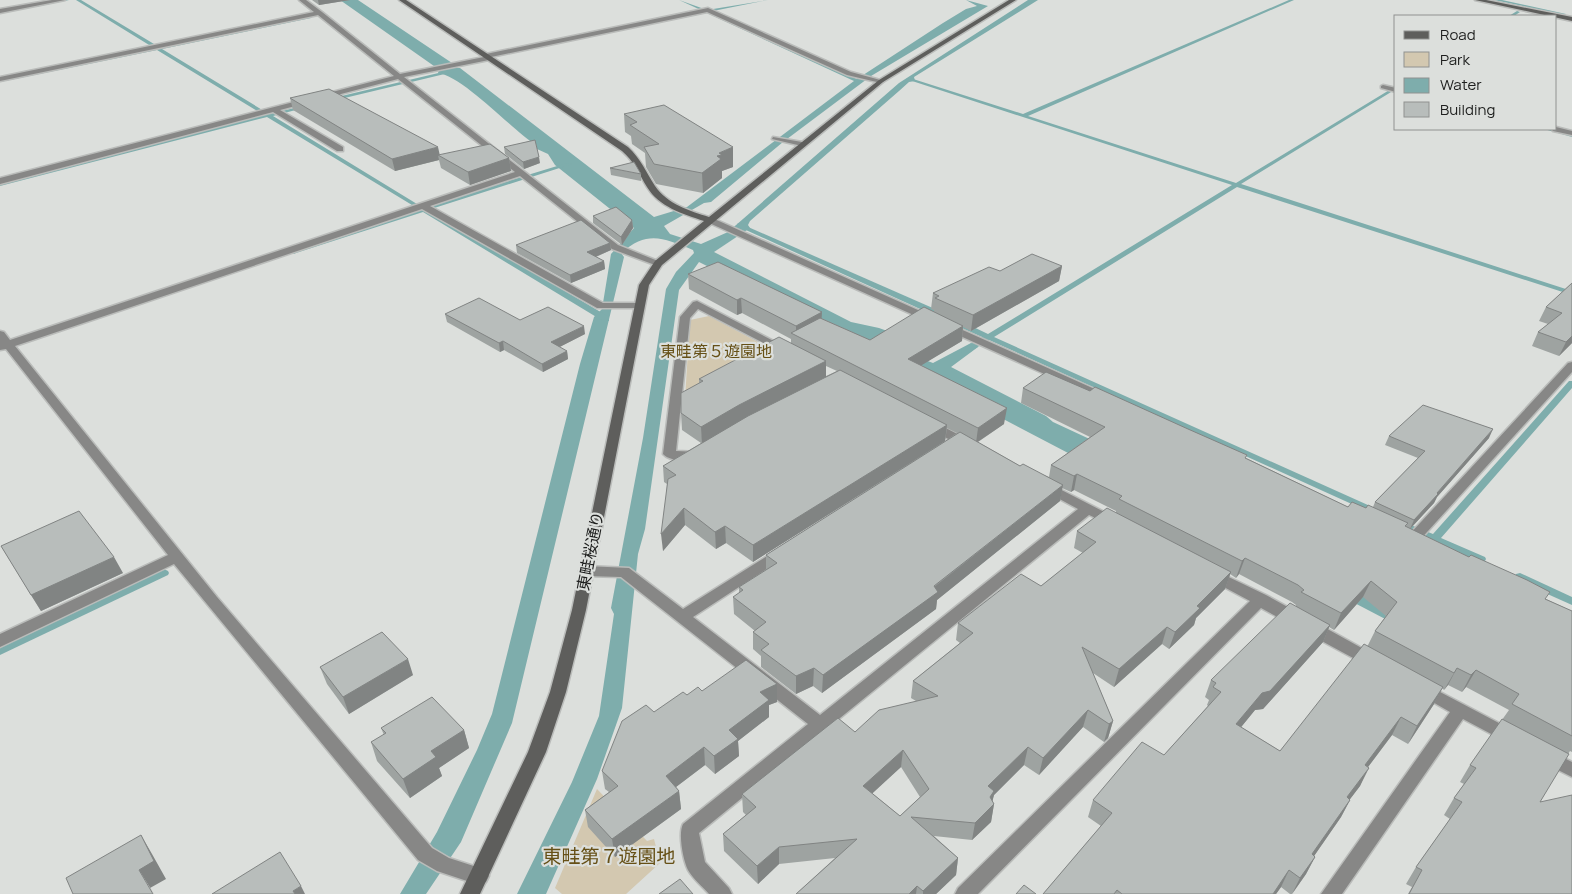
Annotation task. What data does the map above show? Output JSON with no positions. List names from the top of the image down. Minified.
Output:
{"streets":{"street":["東畦桜通り"]},"parks":["東畦第５遊園地","東畦第７遊園地"],"legend":["Road","Park","Water","Building"]}
